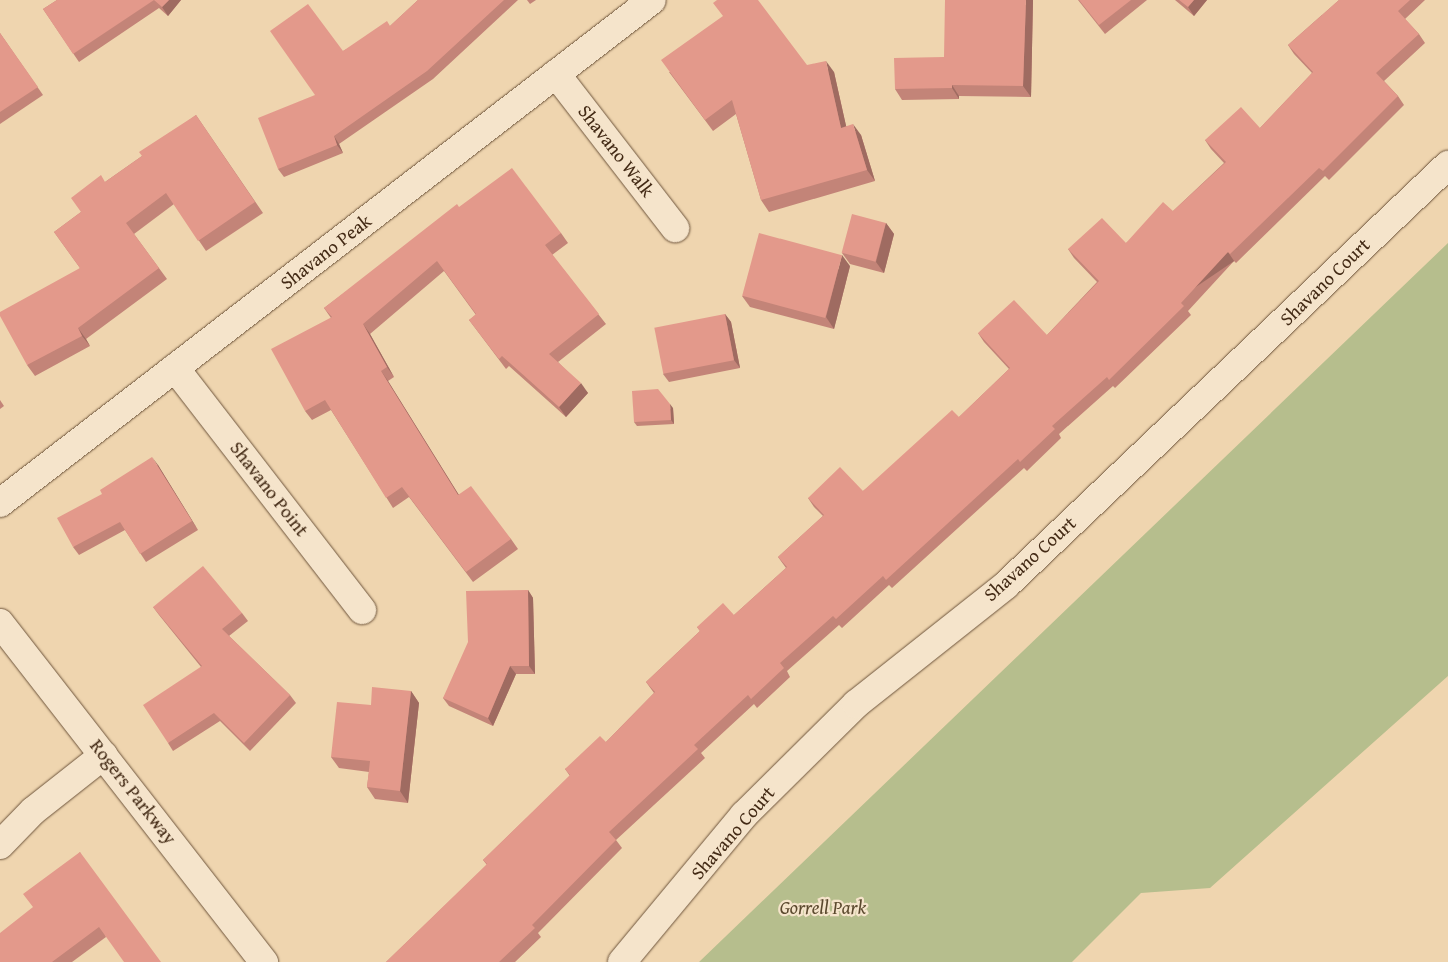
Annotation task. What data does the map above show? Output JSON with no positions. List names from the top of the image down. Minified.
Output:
{"streets":{"street":["Shavano Walk","Shavano Peak","Shavano Court","Shavano Point","Rogers Parkway"]},"crossings":[["Shavano Walk","Shavano Peak"],["Shavano Peak","Shavano Point"]],"parks":["Gorrell Park"]}
